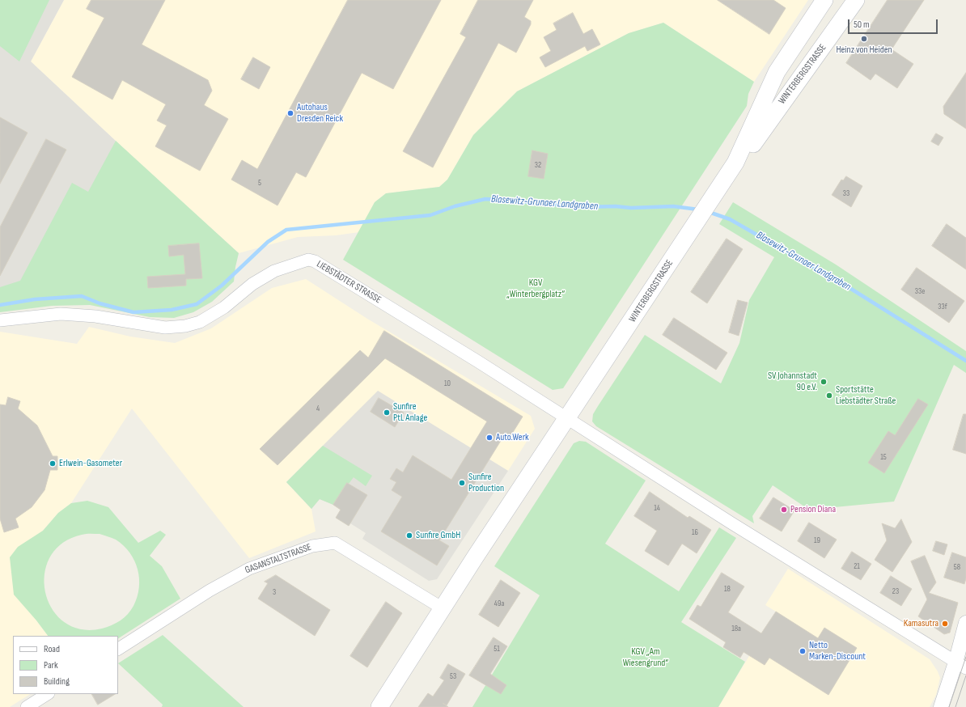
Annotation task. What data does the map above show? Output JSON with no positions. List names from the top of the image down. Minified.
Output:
{"streets":{"main road":["WINTERBERGSTRASSE"],"street":["LIEBSTÄDTER STRASSE","GASANSTALTSTRASSE"]},"crossings":[["WINTERBERGSTRASSE","LIEBSTÄDTER STRASSE"],["WINTERBERGSTRASSE","GASANSTALTSTRASSE"]],"water":["Blasewitz‐Grunaer Landgraben"],"parks":["KGV „Winterbergplatz“","KGV „Am Wiesengrund“"],"places":["Heinz von Heiden","Autohaus Dresden Reick","SV Johannstadt 90 e.V.","Sportstätte Liebstädter Straße","Sunfire PtL Anlage","Auto.Werk","Erlwein-Gasometer","Sunfire Production","Pension Diana","Sunfire GmbH","Kamasutra","Netto Marken-Discount"],"house_numbers":["32","5","33","33e","33f","10","4","15","14","16","19","21","58","18","23","3","49a","18a","51","53"],"legend":["Road","Park","Building"],"scale_bar":"50 m"}
